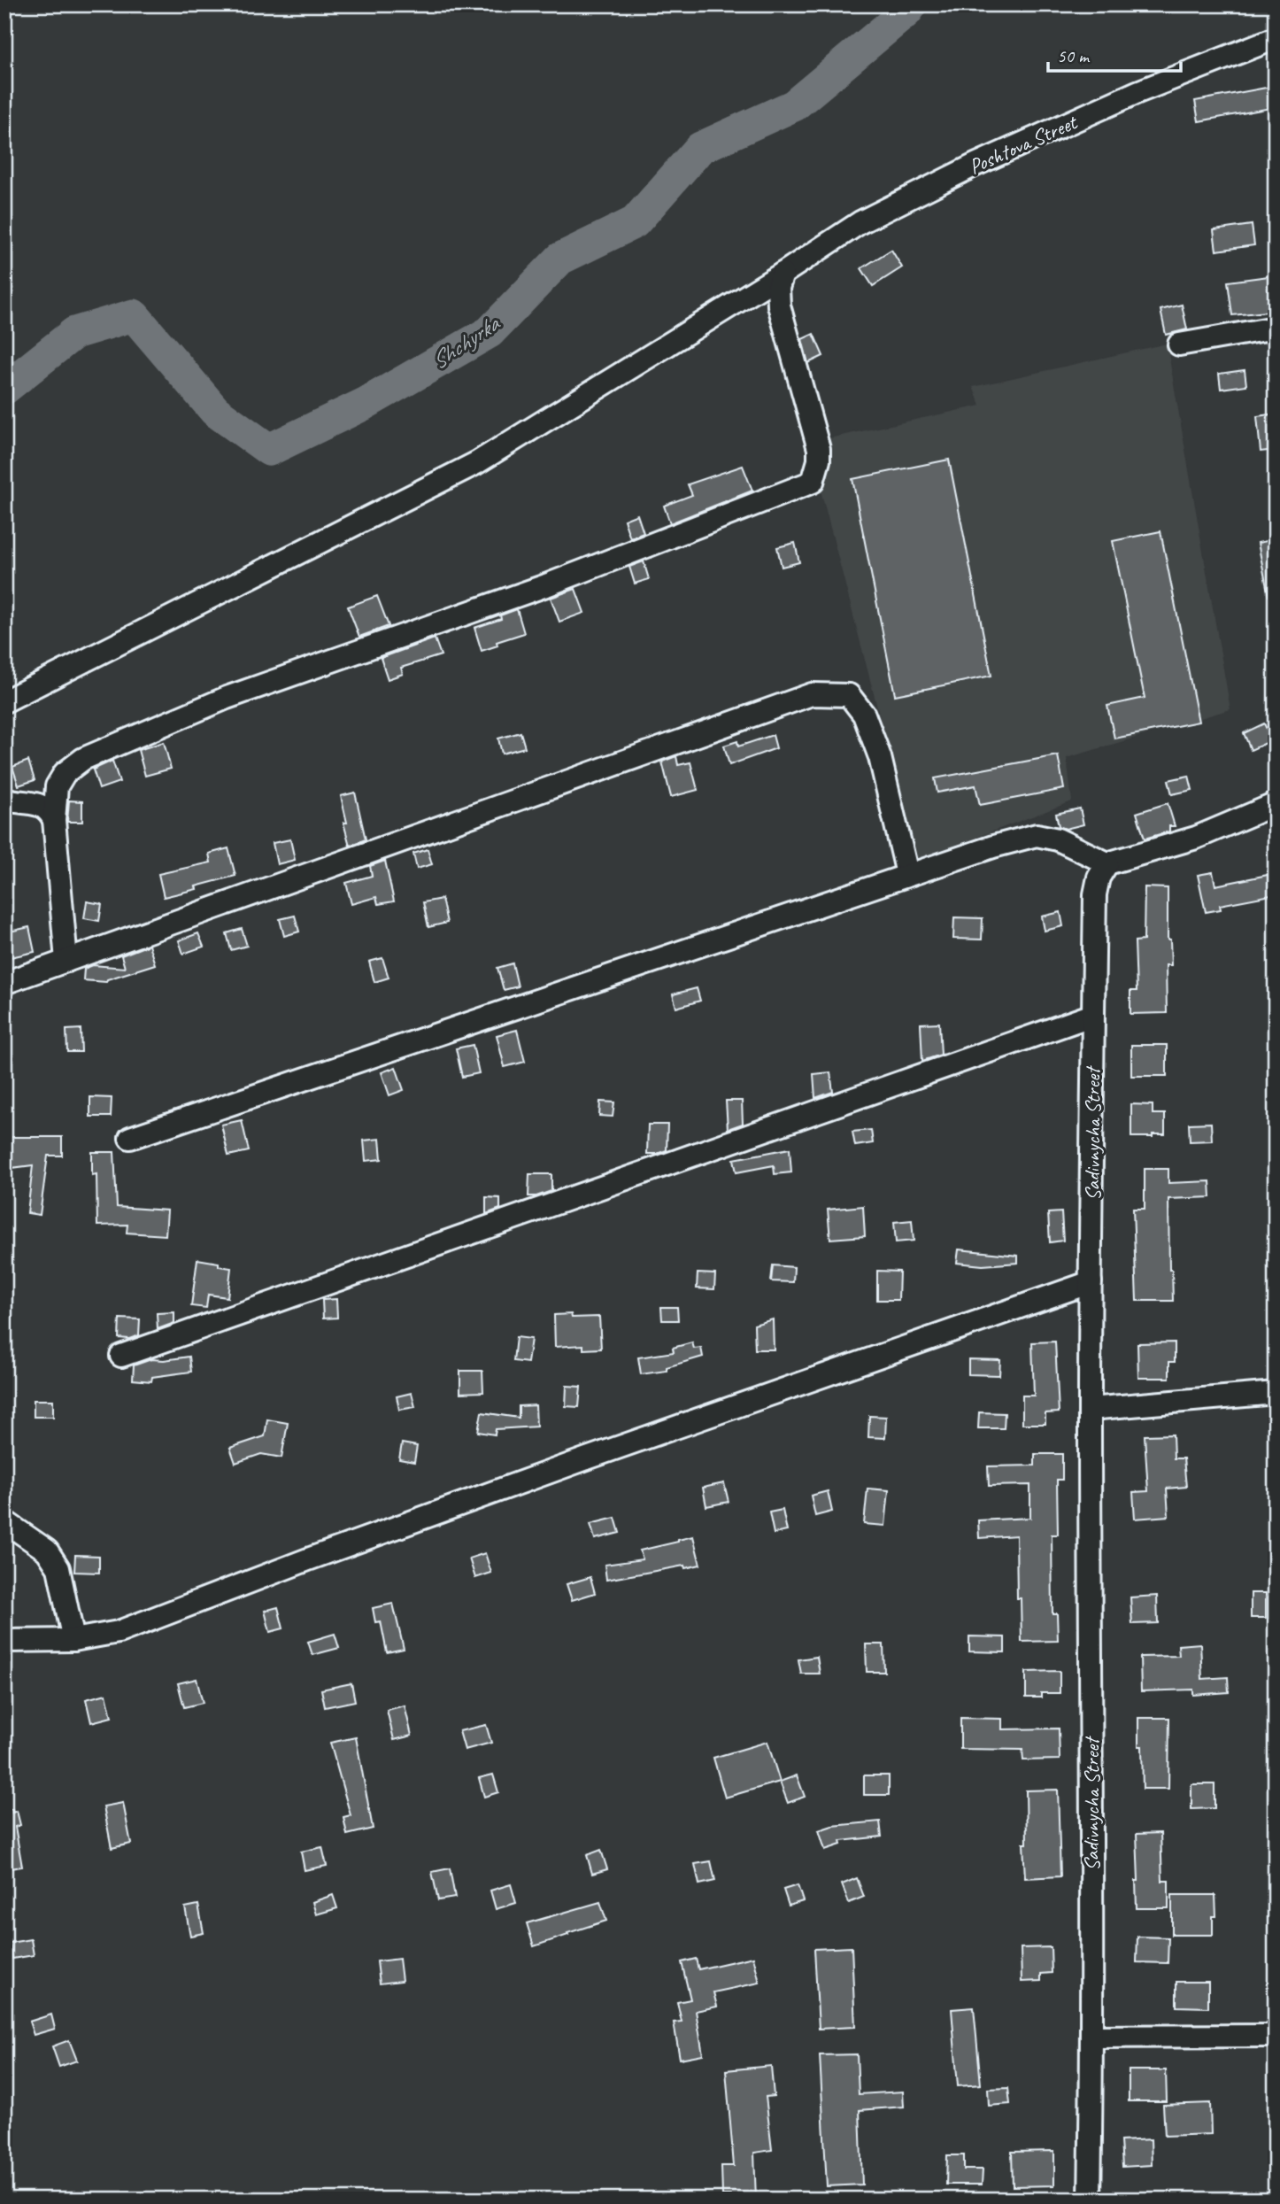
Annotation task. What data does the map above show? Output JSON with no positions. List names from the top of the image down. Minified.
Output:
{"streets":{"street":["Poshtova Street","Sadivnycha Street"]},"water":["Shchyrka"],"scale_bar":"50 m"}
